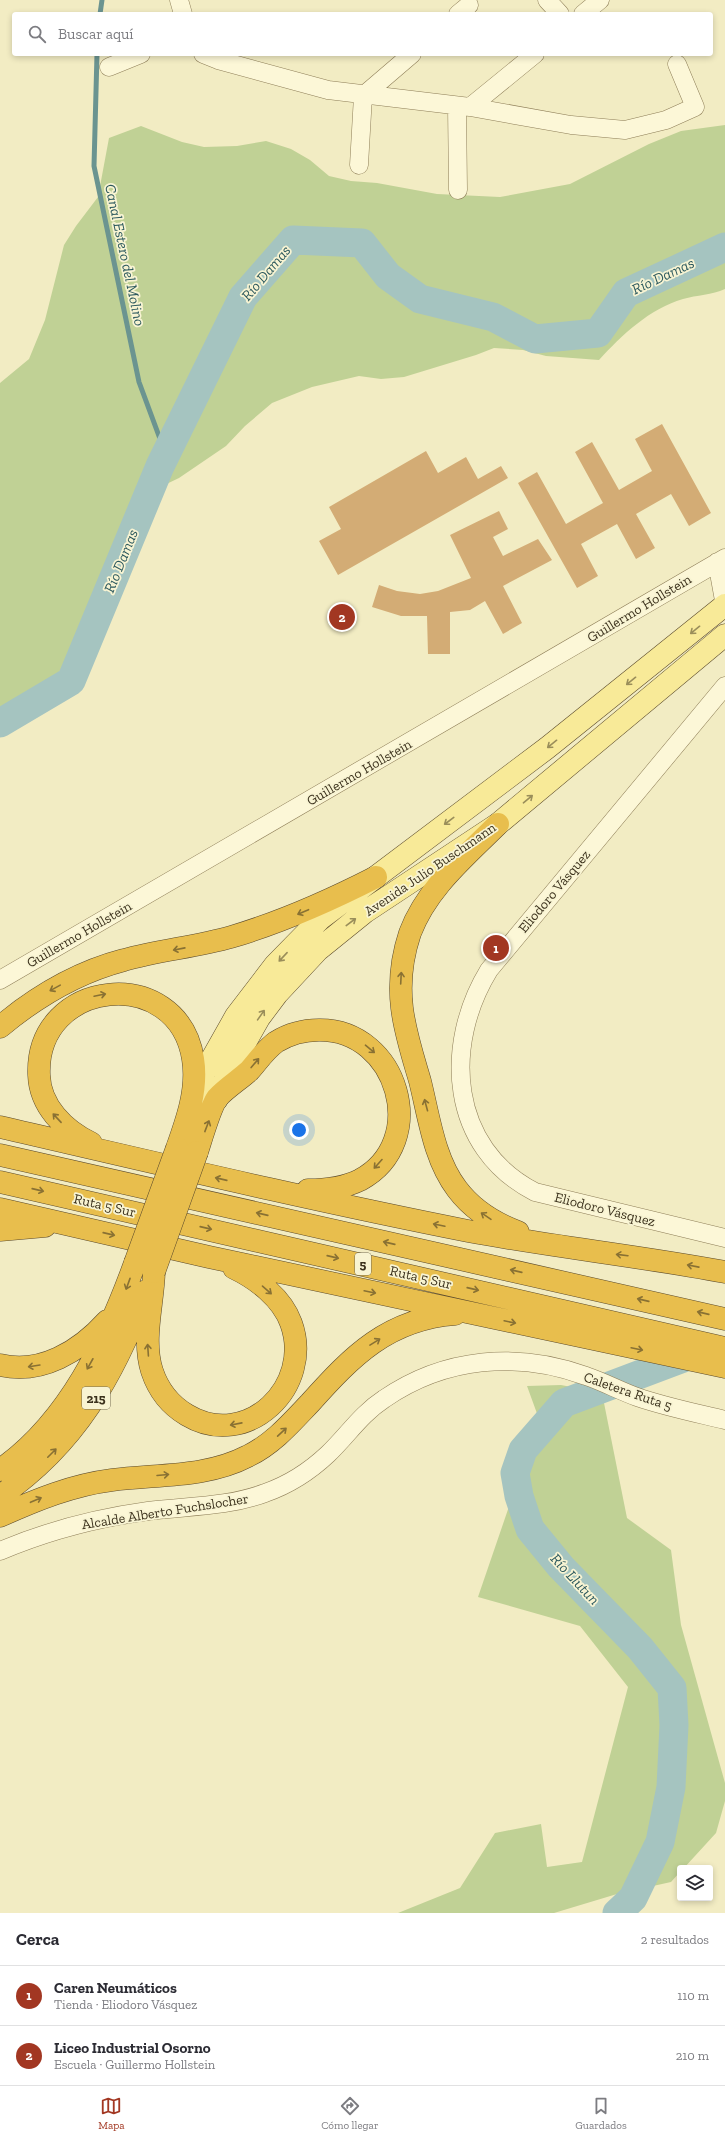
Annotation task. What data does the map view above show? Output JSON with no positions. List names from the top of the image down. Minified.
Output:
{"streets":{"highway":["Avenida Julio Buschmann","Ruta 5 Sur","5","215"],"street":["Guillermo Hollstein","Eliodoro Vásquez","Caletera Ruta 5","Alcalde Alberto Fuchslocher"]},"crossings":[["Guillermo Hollstein","Avenida Julio Buschmann"],["Caletera Ruta 5","Alcalde Alberto Fuchslocher"]],"water":["Canal Estero del Molino","Río Damas","Río Llutun"],"page":{"search":"Buscar aquí","pins":["2","1"],"heading":["Cerca","2 resultados"],"list":[{"mark":"1","name":"Caren Neumáticos","note":"Tienda · Eliodoro Vásquez","value":"110 m"},{"mark":"2","name":"Liceo Industrial Osorno","note":"Escuela · Guillermo Hollstein","value":"210 m"}],"nav":["Mapa","Cómo llegar","Guardados"]}}
